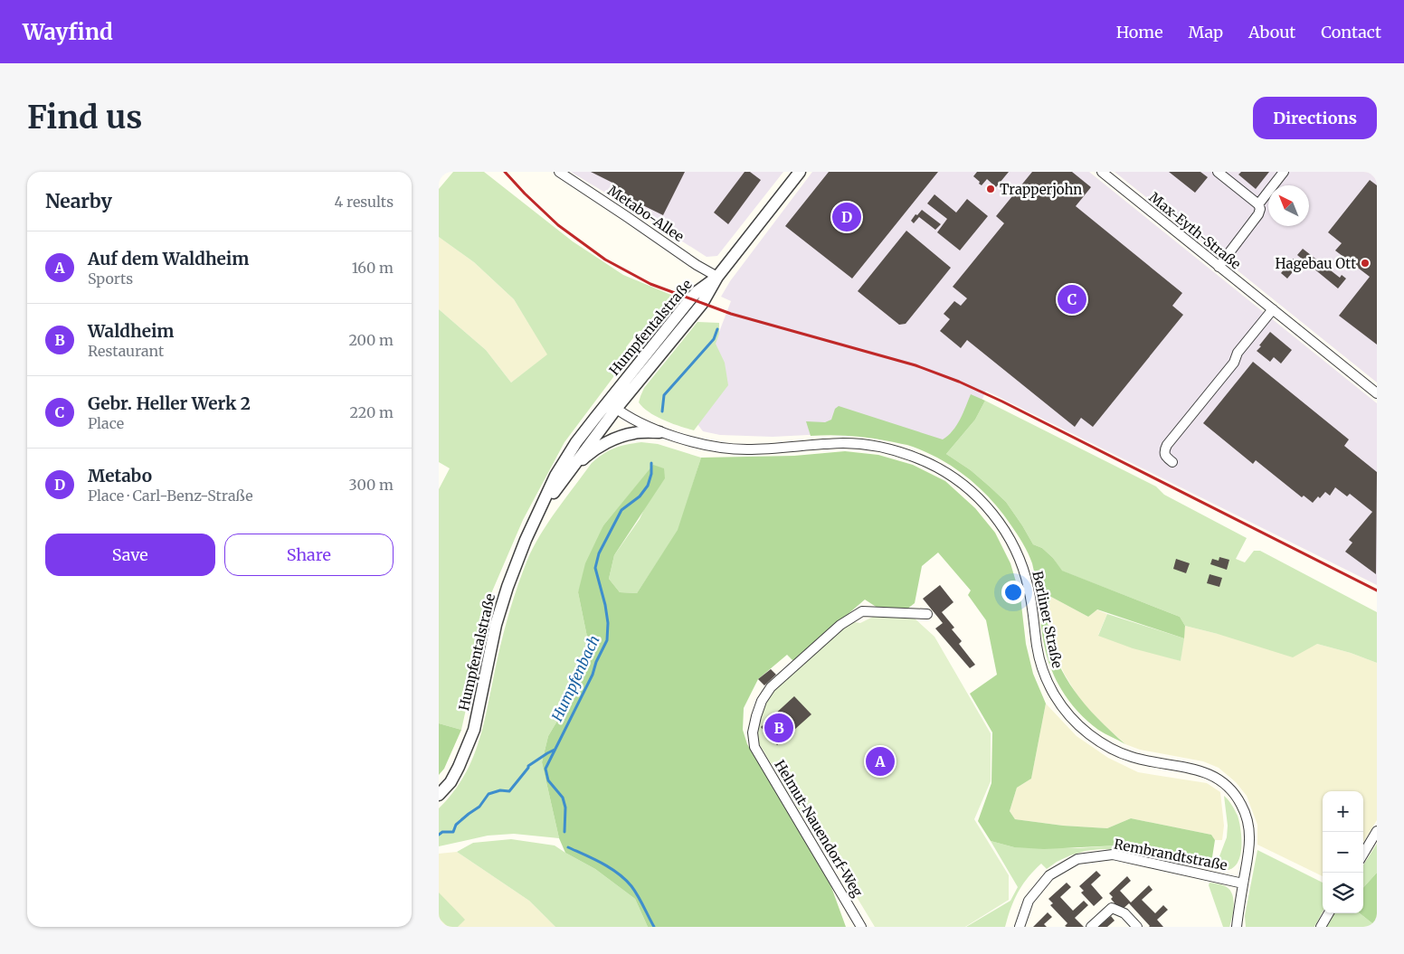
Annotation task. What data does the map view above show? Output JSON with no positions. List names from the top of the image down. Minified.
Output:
{"streets":{"street":["Metabo-Allee","Max-Eyth-Straße","Humpfentalstraße","Berliner Straße","Helmut-Nauendorf-Weg","Rembrandtstraße"]},"crossings":[["Metabo-Allee","Humpfentalstraße"],["Humpfentalstraße","Berliner Straße"],["Berliner Straße","Rembrandtstraße"]],"water":["Humpfenbach"],"places":["Trapperjohn","Hagebau Ott"],"north":"top left","page":{"header":"Wayfind","nav":["Home","Map","About","Contact"],"buttons":["Directions",["Save","Share"]],"title":"Find us","heading":["Nearby","4 results"],"pins":["D","C","B","A"],"list":[{"mark":"A","name":"Auf dem Waldheim","note":"Sports","value":"160 m"},{"mark":"B","name":"Waldheim","note":"Restaurant","value":"200 m"},{"mark":"C","name":"Gebr. Heller Werk 2","note":"Place","value":"220 m"},{"mark":"D","name":"Metabo","note":"Place · Carl-Benz-Straße","value":"300 m"}],"map_buttons":["+","−"]}}
